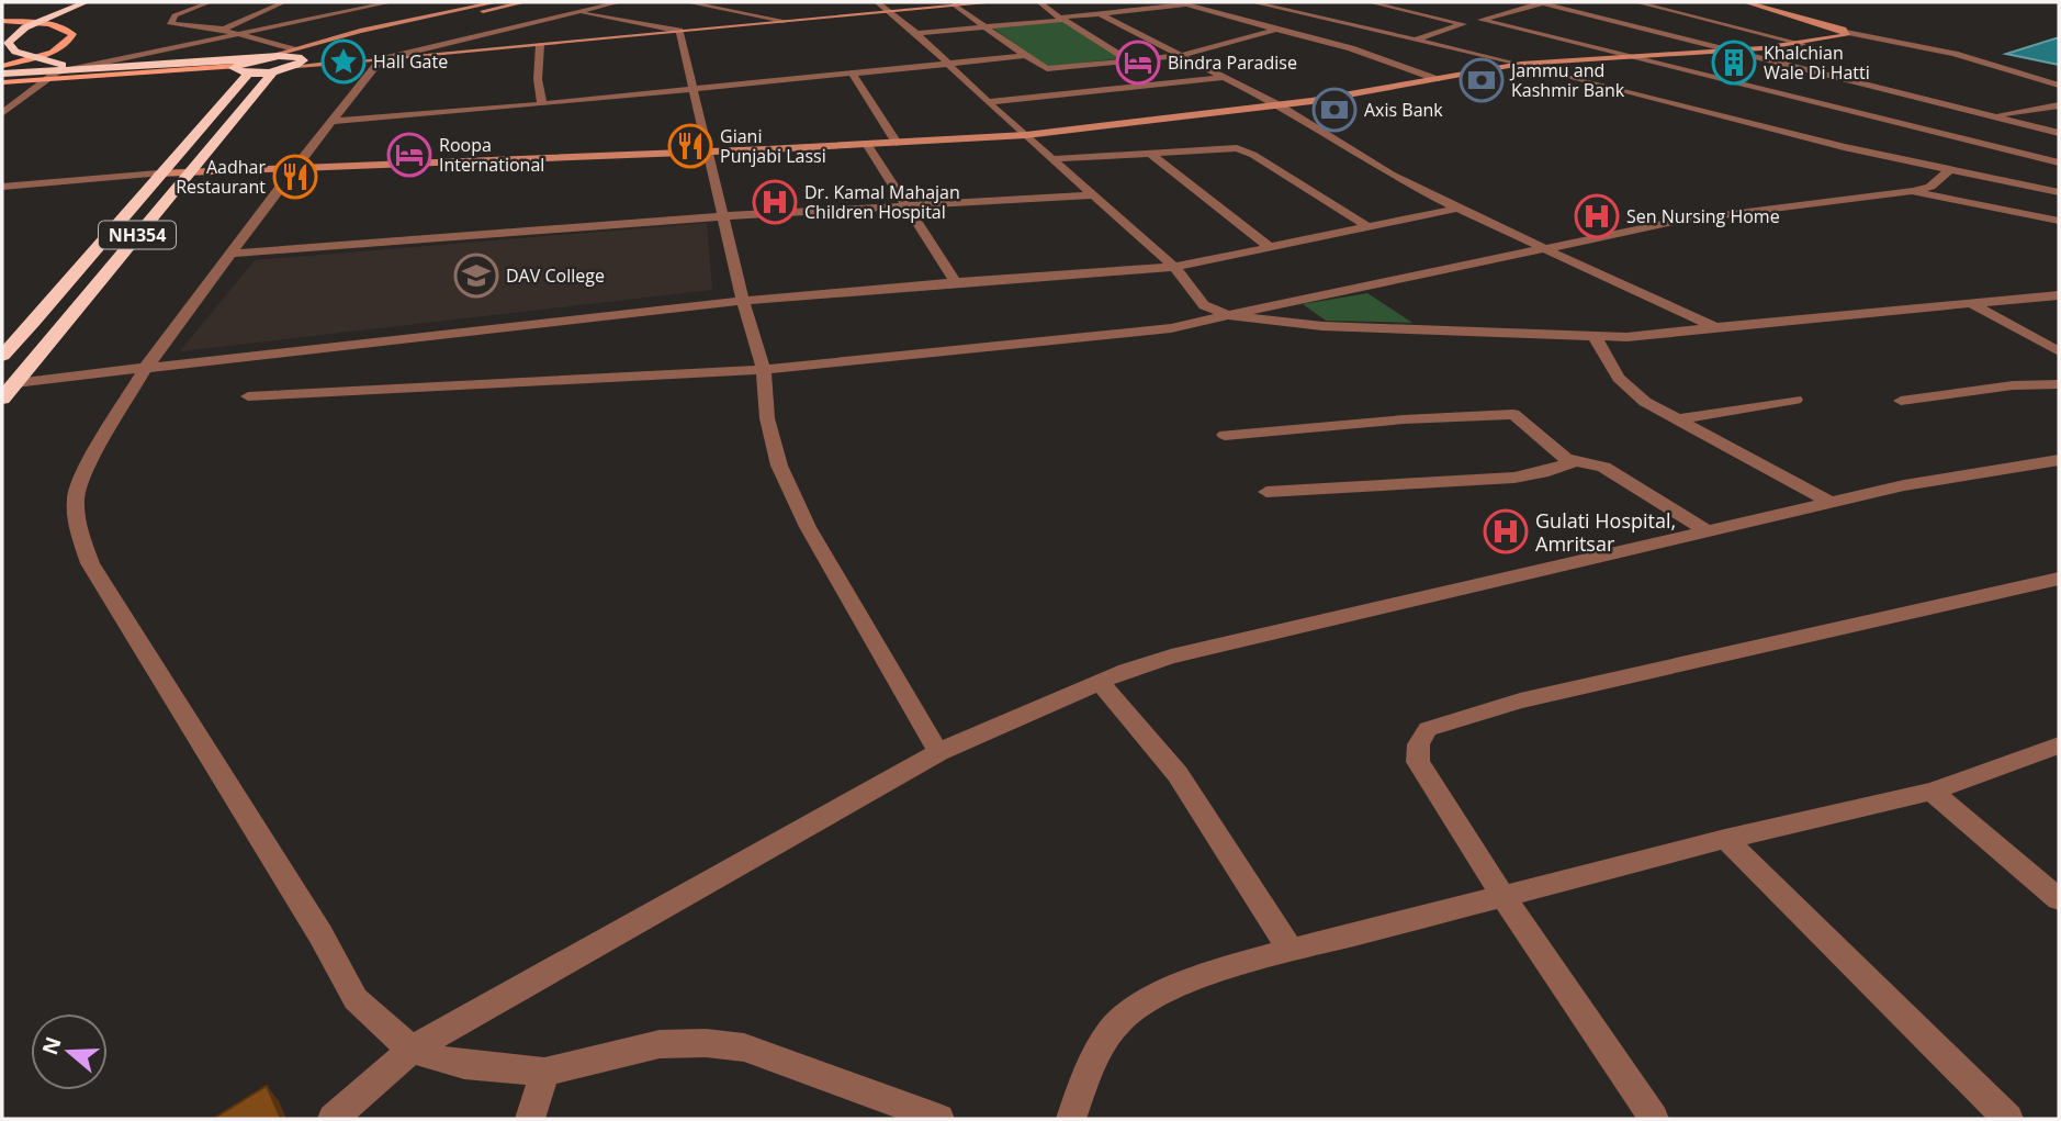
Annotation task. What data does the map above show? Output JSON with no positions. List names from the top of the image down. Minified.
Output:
{"streets":{"highway":["NH354"]},"places":{"place":["Hall Gate"],"hotel":["Bindra Paradise","Roopa International"],"building":["Khalchian Wale Di Hatti"],"bank":["Jammu and Kashmir Bank","Axis Bank"],"restaurant":["Giani Punjabi Lassi","Aadhar Restaurant"],"hospital":["Dr. Kamal Mahajan Children Hospital","Sen Nursing Home","Gulati Hospital, Amritsar"],"school or university":["DAV College"]},"north":"left"}
